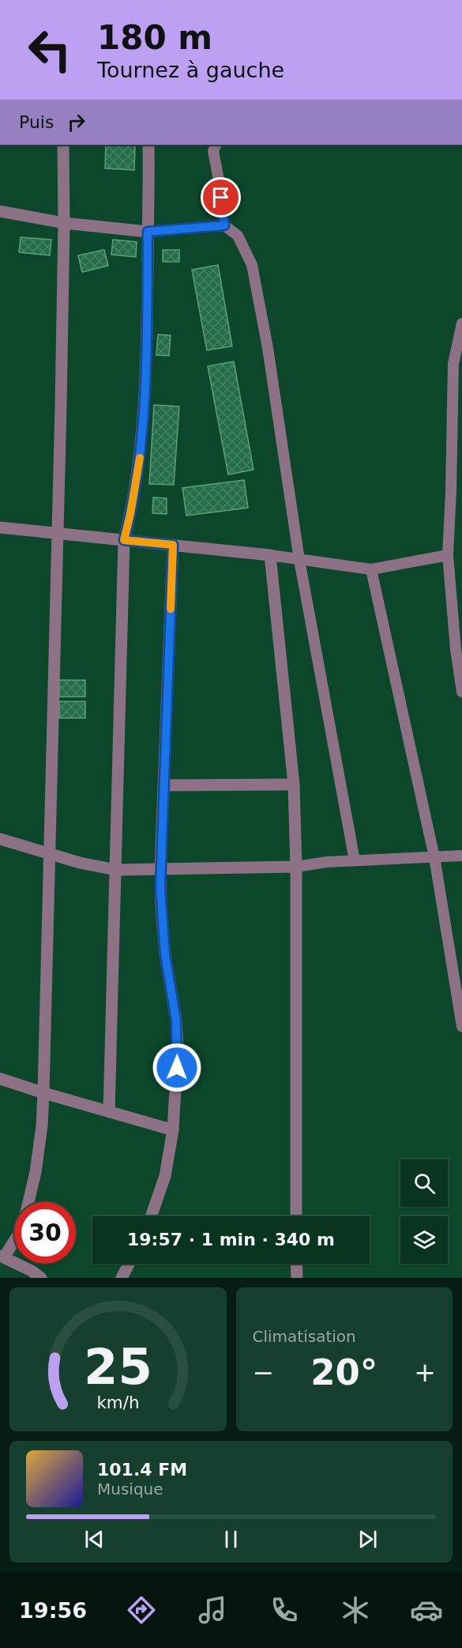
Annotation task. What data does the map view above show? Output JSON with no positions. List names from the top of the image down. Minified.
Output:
{"page":{"turn":["180 m","Tournez à gauche"],"then":"Puis","limit":"30","trip":"19:57 · 1 min · 340 m","tile":"Climatisation","heat":["−","20°","+"],"song":["101.4 FM","Musique"],"tabs":"19:56","gauge":["25","km/h"]}}
